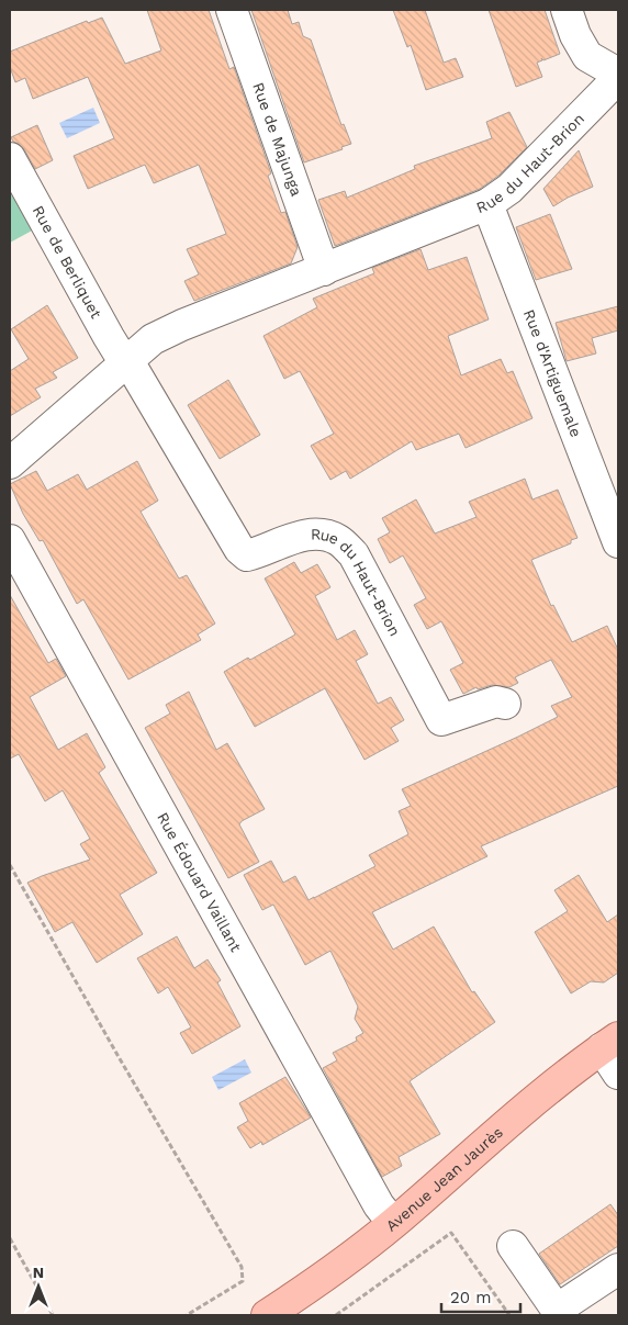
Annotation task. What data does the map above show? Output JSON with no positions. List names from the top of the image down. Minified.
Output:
{"streets":{"main road":["Avenue Jean Jaurès"],"street":["Rue de Majunga","Rue du Haut-Brion","Rue de Berliquet","Rue d'Artiguemale","Rue Édouard Vaillant"]},"crossings":[["Rue de Majunga","Rue du Haut-Brion"],["Rue du Haut-Brion","Rue de Berliquet"],["Rue du Haut-Brion","Rue d'Artiguemale"],["Rue Édouard Vaillant","Avenue Jean Jaurès"]],"scale_bar":"20 m","north":"top"}
